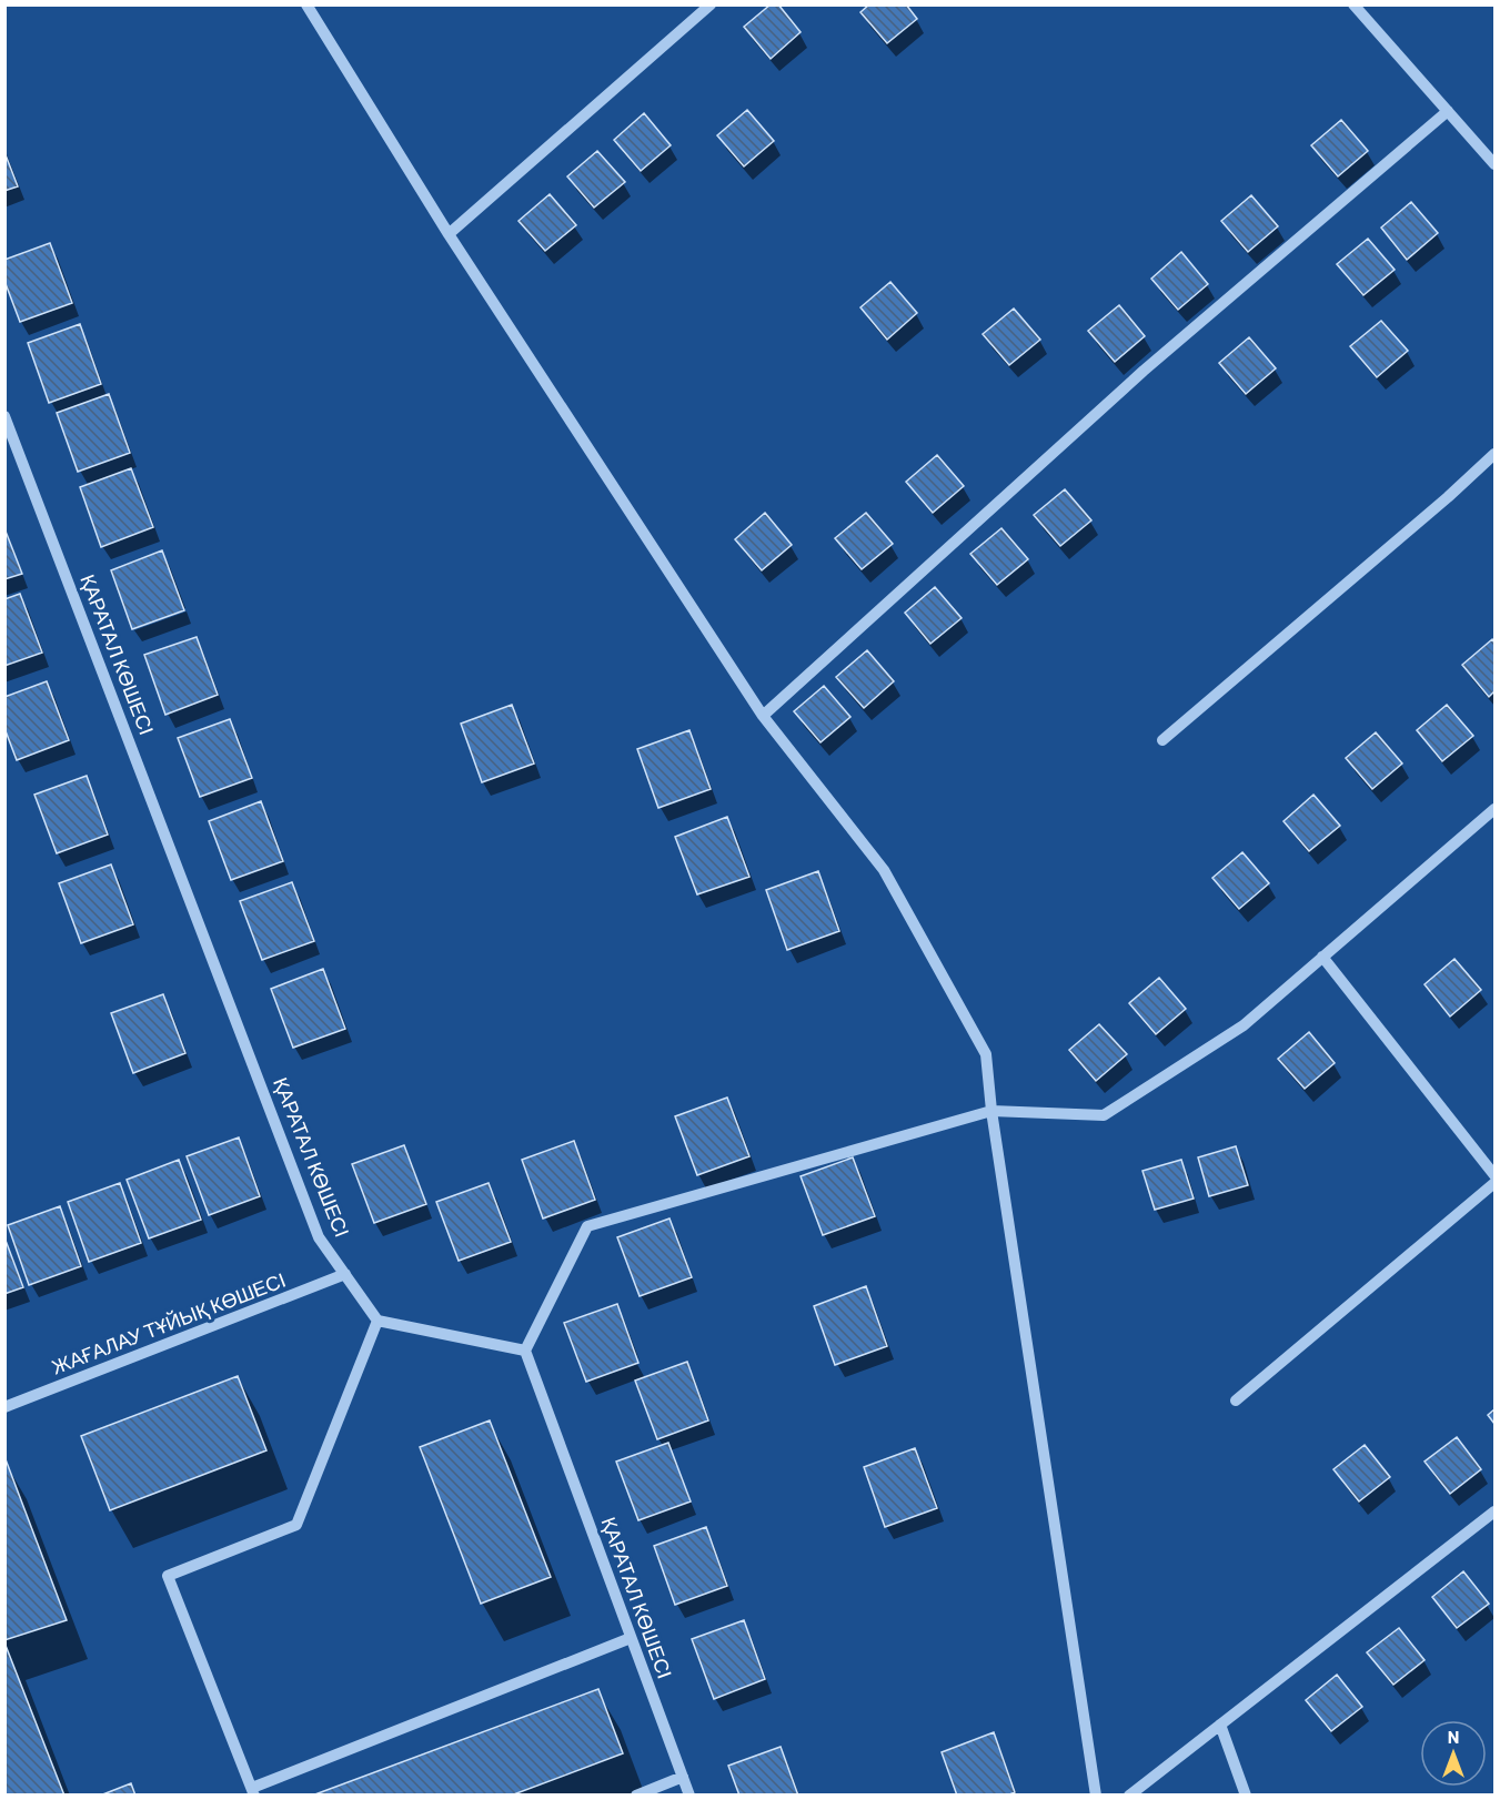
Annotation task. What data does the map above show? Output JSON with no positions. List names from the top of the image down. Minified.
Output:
{"streets":{"street":["ҚАРАТАЛ КӨШЕСІ","ЖАҒАЛАУ ТҰЙЫҚ КӨШЕСІ"]},"crossings":[["ҚАРАТАЛ КӨШЕСІ","ЖАҒАЛАУ ТҰЙЫҚ КӨШЕСІ"]],"north":"top"}
